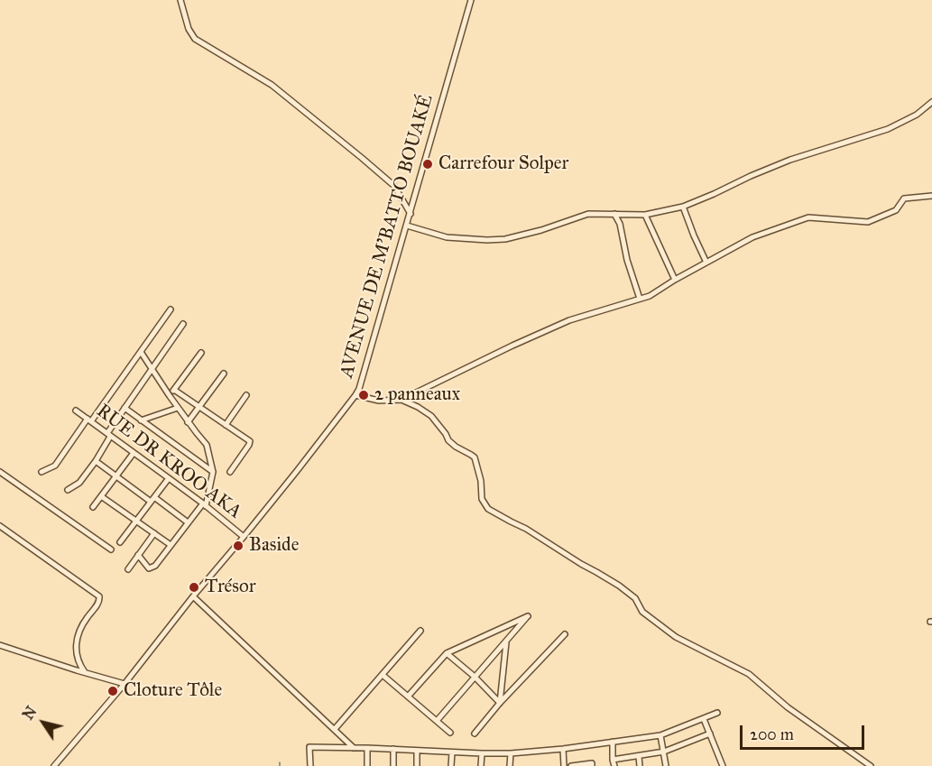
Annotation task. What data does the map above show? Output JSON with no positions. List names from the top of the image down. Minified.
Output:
{"streets":{"street":["AVENUE DE M'BATTO BOUAKÉ","RUE DR KROO AKA"]},"crossings":[["AVENUE DE M'BATTO BOUAKÉ","RUE DR KROO AKA"]],"places":["Carrefour Solper","2 panneaux","Baside","Trésor","Cloture Tôle"],"scale_bar":"200 m","north":"top left"}
